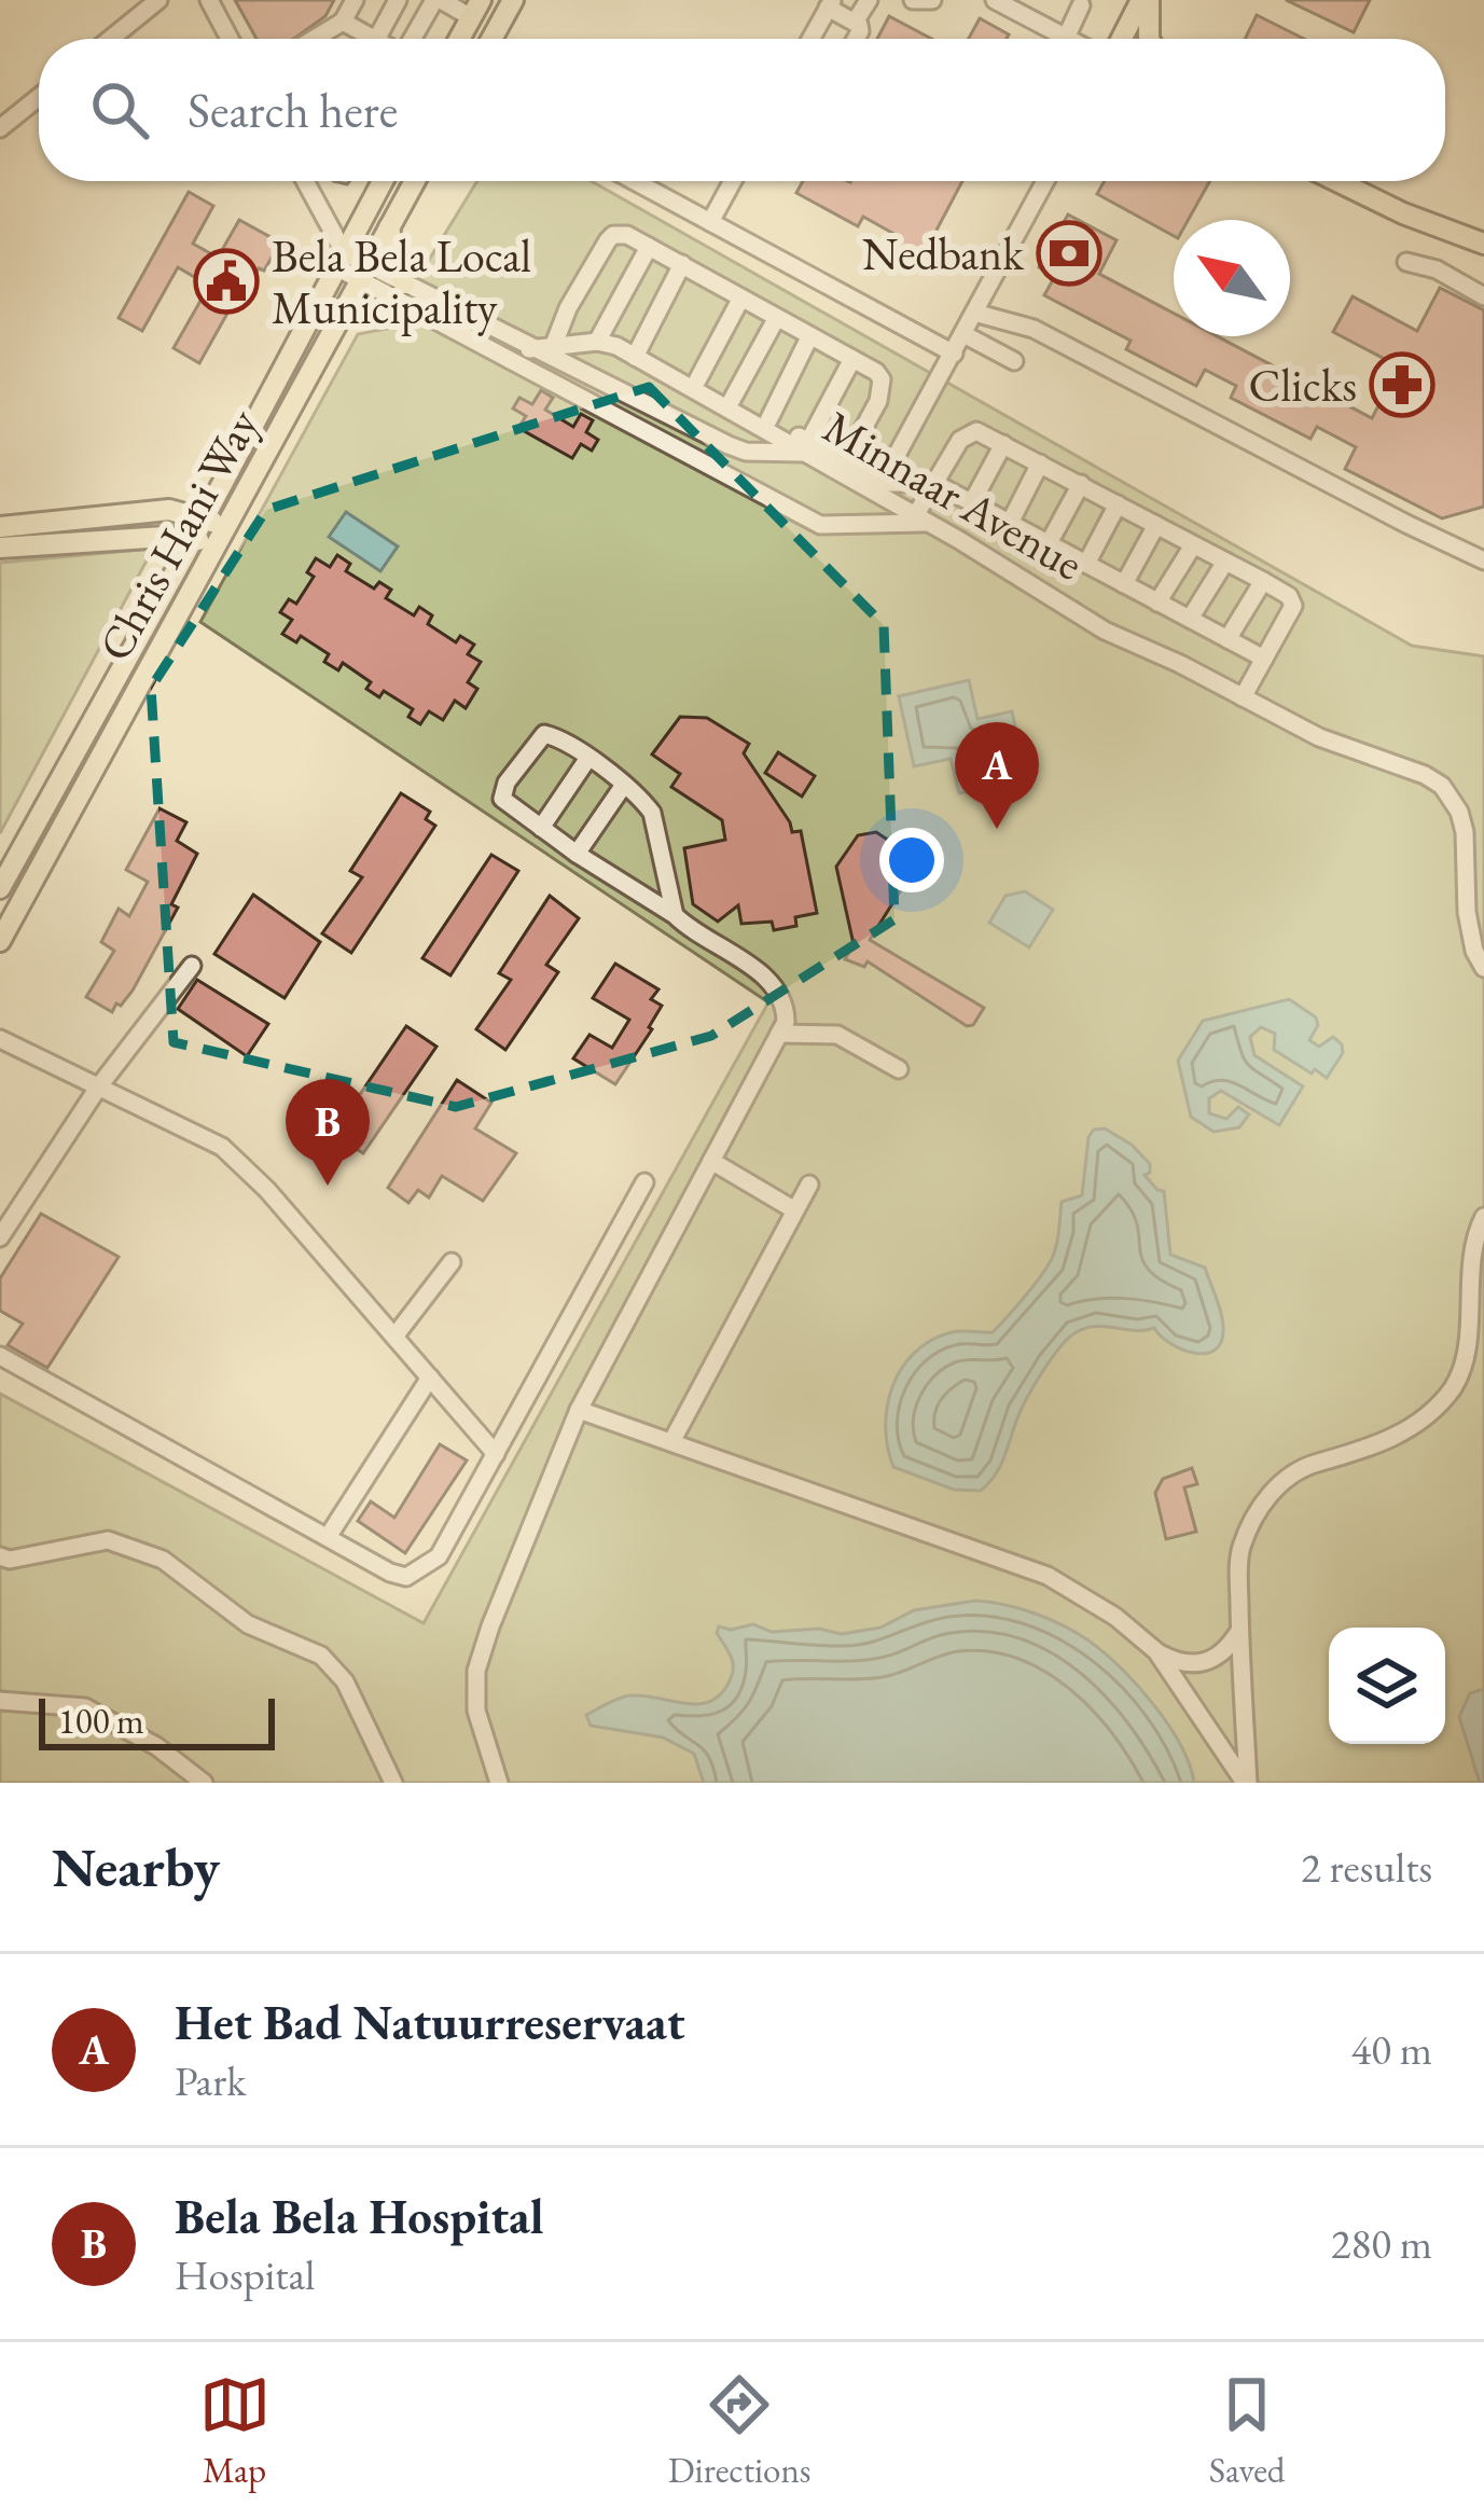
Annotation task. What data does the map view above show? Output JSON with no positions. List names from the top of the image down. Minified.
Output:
{"streets":{"main road":["Chris Hani Way"],"street":["Minnaar Avenue"]},"places":{"bank":["Nedbank"],"public building":["Bela Bela Local Municipality"],"pharmacy":["Clicks"]},"scale_bar":"100 m","north":"top left","page":{"search":"Search here","pins":["A","B"],"scale":"100 m","heading":["Nearby","2 results"],"list":[{"mark":"A","name":"Het Bad Natuurreservaat","note":"Park","value":"40 m"},{"mark":"B","name":"Bela Bela Hospital","note":"Hospital","value":"280 m"}],"nav":["Map","Directions","Saved"]}}
